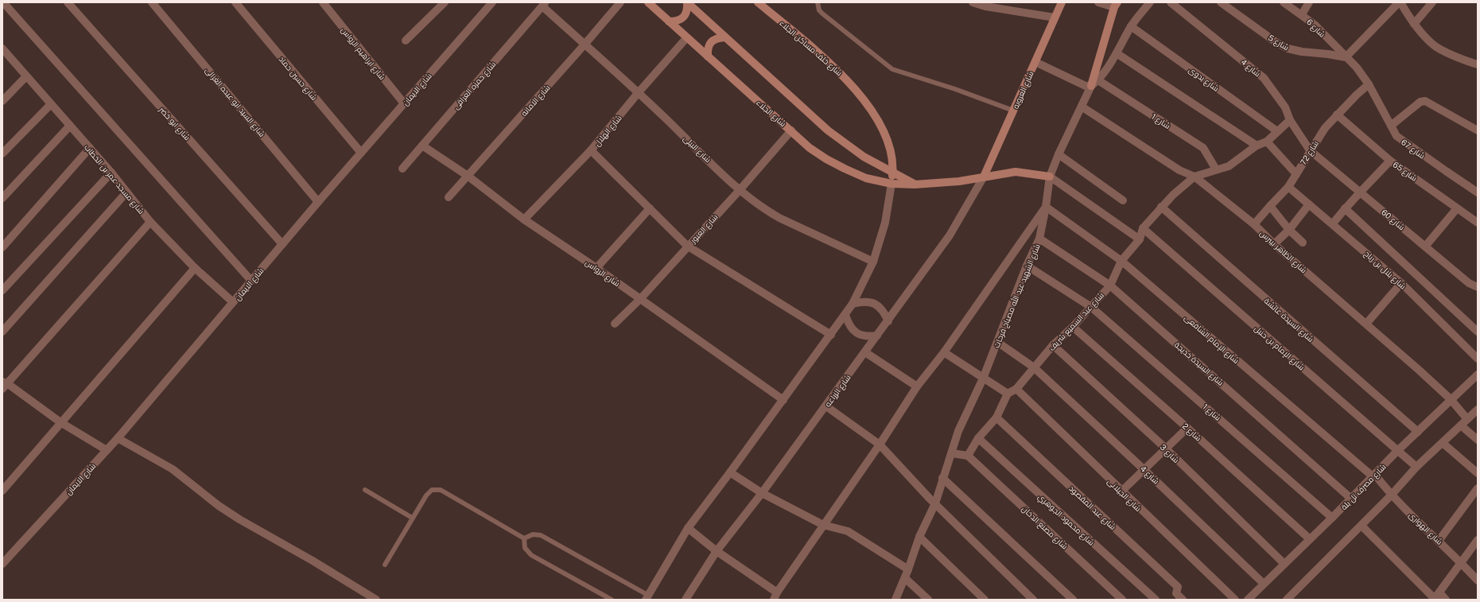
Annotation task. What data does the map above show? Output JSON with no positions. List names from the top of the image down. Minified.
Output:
{"streets":{"street":["شارع 6","شارع 5","شارع خلف مساكن الجلاء","شارع ابراهيم الرواس","شارع 4","شارع حسين حماد","شارع بدوى","شارع حمزه العراقى","شارع الايمان","شارع العروبه","شارع الامانه","شارع السيد ابو عبده الغزالى","شارع الجلاء","شارع 1","شارع ابو خضر","شارع الهلال","شارع البيلى","شارع 67","شارع 72","شارع 65","شارع مسجد عمر بن الخطاب","شارع 60","شارع العبور","شارع الظاهر بيبرس","شارع بلال بن رباح","شارع الرواس","شارع الشهيد عبد الله مصباح فرحات","شارع السيدة عائشة","شارع عبد السميع شريف","شارع الإمام الشافعى","شارع الإمام بن حنبل","شارع السيدة خديجة","شارع الزراعه","شارع 2","شارع 3","شارع مصرف تل بلة","شارع الجيلانى","شارع عبد المقصود","شارع محمود الجوهري","شارع مصنع الدخان","شارع الهوارى"]},"crossings":[["شارع 6","شارع 5"],["شارع 6","شارع 67"],["شارع 5","شارع 67"],["شارع خلف مساكن الجلاء","شارع الجلاء"],["شارع ابراهيم الرواس","شارع الايمان"],["شارع 4","شارع 72"],["شارع 4","شارع 60"],["شارع 4","شارع الشهيد عبد الله مصباح فرحات"],["شارع 4","شارع عبد السميع شريف"],["شارع 4","شارع مصرف تل بلة"],["شارع حسين حماد","شارع الايمان"],["شارع بدوى","شارع الشهيد عبد الله مصباح فرحات"],["شارع حمزه العراقى","شارع البيلى"],["شارع حمزه العراقى","شارع الرواس"],["شارع الايمان","شارع السيد ابو عبده الغزالى"],["شارع الايمان","شارع ابو خضر"],["شارع الايمان","شارع مسجد عمر بن الخطاب"],["شارع العروبه","شارع الجلاء"],["شارع العروبه","شارع الزراعه"],["شارع الامانه","شارع البيلى"],["شارع الامانه","شارع الرواس"],["شارع الجلاء","شارع الهلال"],["شارع الجلاء","شارع العبور"],["شارع الجلاء","شارع الشهيد عبد الله مصباح فرحات"],["شارع الجلاء","شارع الزراعه"],["شارع 1","شارع الشهيد عبد الله مصباح فرحات"],["شارع 1","شارع عبد السميع شريف"],["شارع 1","شارع مصرف تل بلة"],["شارع الهلال","شارع البيلى"],["شارع الهلال","شارع الرواس"],["شارع البيلى","شارع العبور"],["شارع 67","شارع 72"],["شارع 72","شارع 65"],["شارع 72","شارع 60"],["شارع 72","شارع الظاهر بيبرس"],["شارع 72","شارع بلال بن رباح"],["شارع العبور","شارع الرواس"],["شارع الظاهر بيبرس","شارع الشهيد عبد الله مصباح فرحات"],["شارع الظاهر بيبرس","شارع عبد السميع شريف"],["شارع الظاهر بيبرس","شارع مصرف تل بلة"],["شارع الشهيد عبد الله مصباح فرحات","شارع الإمام الشافعى"],["شارع الشهيد عبد الله مصباح فرحات","شارع السيدة خديجة"],["شارع السيدة عائشة","شارع عبد السميع شريف"],["شارع السيدة عائشة","شارع مصرف تل بلة"],["شارع عبد السميع شريف","شارع الإمام الشافعى"],["شارع عبد السميع شريف","شارع الإمام بن حنبل"],["شارع عبد السميع شريف","شارع السيدة خديجة"],["شارع عبد السميع شريف","شارع 2"],["شارع عبد السميع شريف","شارع 3"],["شارع عبد السميع شريف","شارع الجيلانى"],["شارع الإمام الشافعى","شارع مصرف تل بلة"],["شارع الإمام الشافعى","شارع الهوارى"],["شارع الإمام بن حنبل","شارع مصرف تل بلة"],["شارع السيدة خديجة","شارع مصرف تل بلة"],["شارع 2","شارع مصرف تل بلة"],["شارع 3","شارع مصرف تل بلة"],["شارع مصرف تل بلة","شارع الهوارى"]]}
